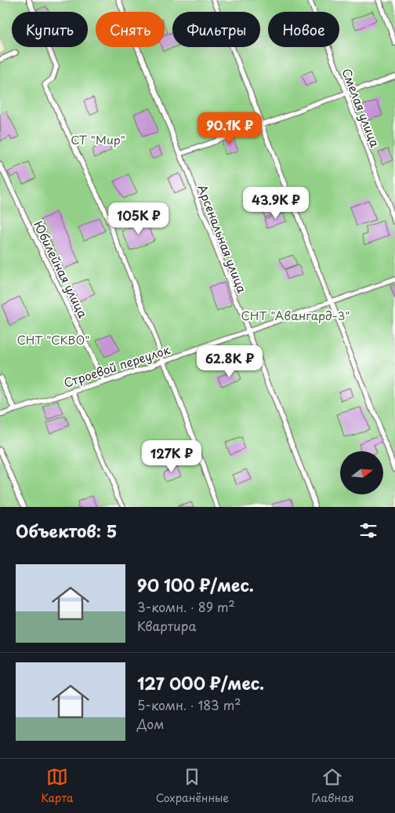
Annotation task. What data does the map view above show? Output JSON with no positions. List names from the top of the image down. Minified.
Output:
{"streets":{"lane":["Смелая улица","Арсенальная улица","Юбилейная улица","Строевой переулок"]},"crossings":[["Арсенальная улица","Строевой переулок"],["Юбилейная улица","Строевой переулок"]],"parks":["СТ \"Мир\"","СНТ \"Авангард-3\"","СНТ \"СКВО\""],"north":"right","page":{"chip":["Купить","Снять","Фильтры","Новое"],"price":["90.1K ₽","43.9K ₽","105K ₽","62.8K ₽","127K ₽"],"heading":"Объектов: 5","list":[{"name":"90 100 ₽/мес.","note":"3-комн. · 89 m² · Квартира"},{"name":"127 000 ₽/мес.","note":"5-комн. · 183 m² · Дом"}],"tabs":["Карта","Сохранённые","Главная"]}}
